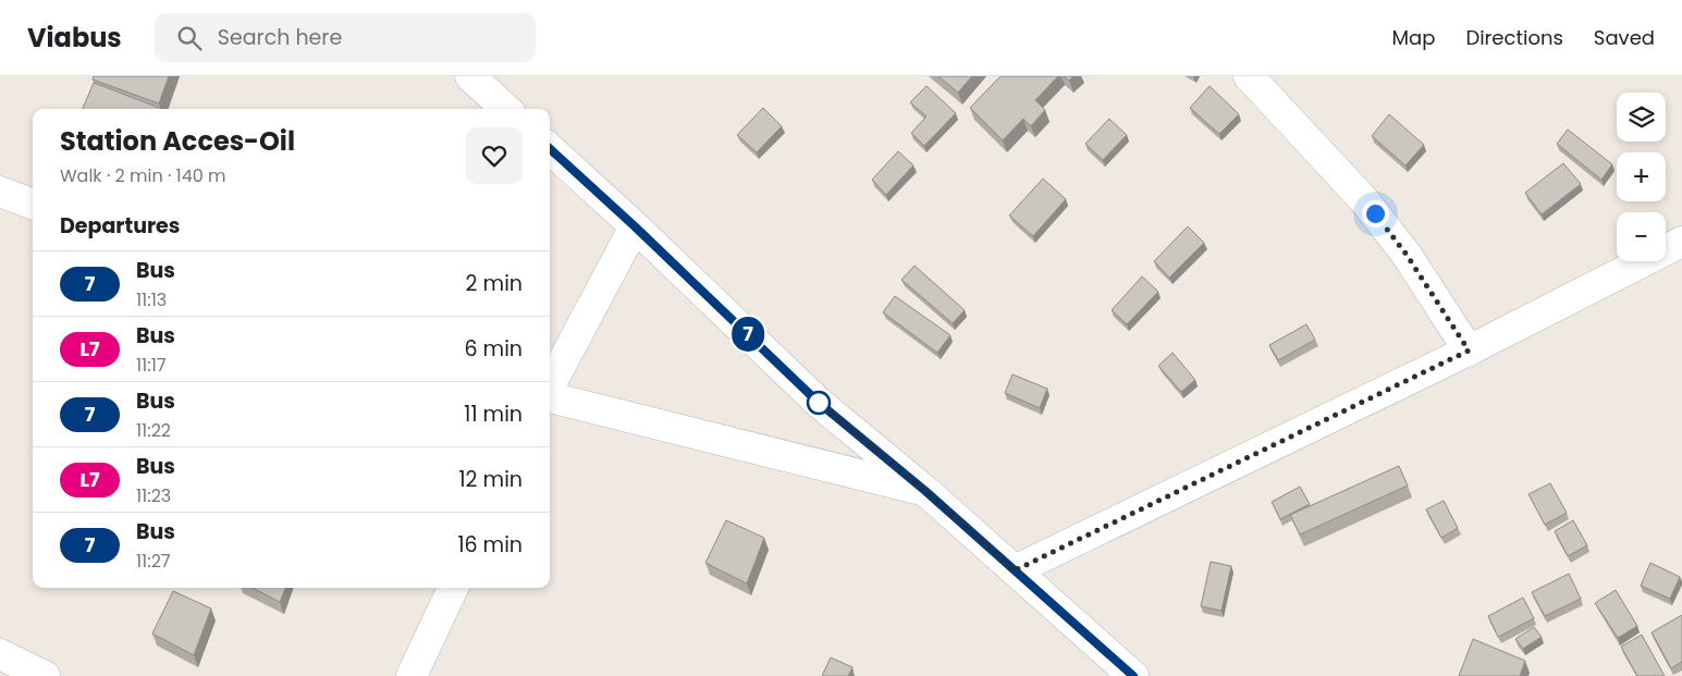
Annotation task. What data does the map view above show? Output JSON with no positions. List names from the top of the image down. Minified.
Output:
{"lines":["bus line 7"],"page":{"header":"Viabus","search":"Search here","nav":["Map","Directions","Saved"],"on_map":"7","map_buttons":["+","−"],"heading":[["Station Acces-Oil","Walk · 2 min · 140 m"],"Departures"],"list":[{"mark":"7","name":"Bus","note":"11:13","value":"2 min"},{"mark":"L7","name":"Bus","note":"11:17","value":"6 min"},{"mark":"7","name":"Bus","note":"11:22","value":"11 min"},{"mark":"L7","name":"Bus","note":"11:23","value":"12 min"},{"mark":"7","name":"Bus","note":"11:27","value":"16 min"}]}}
